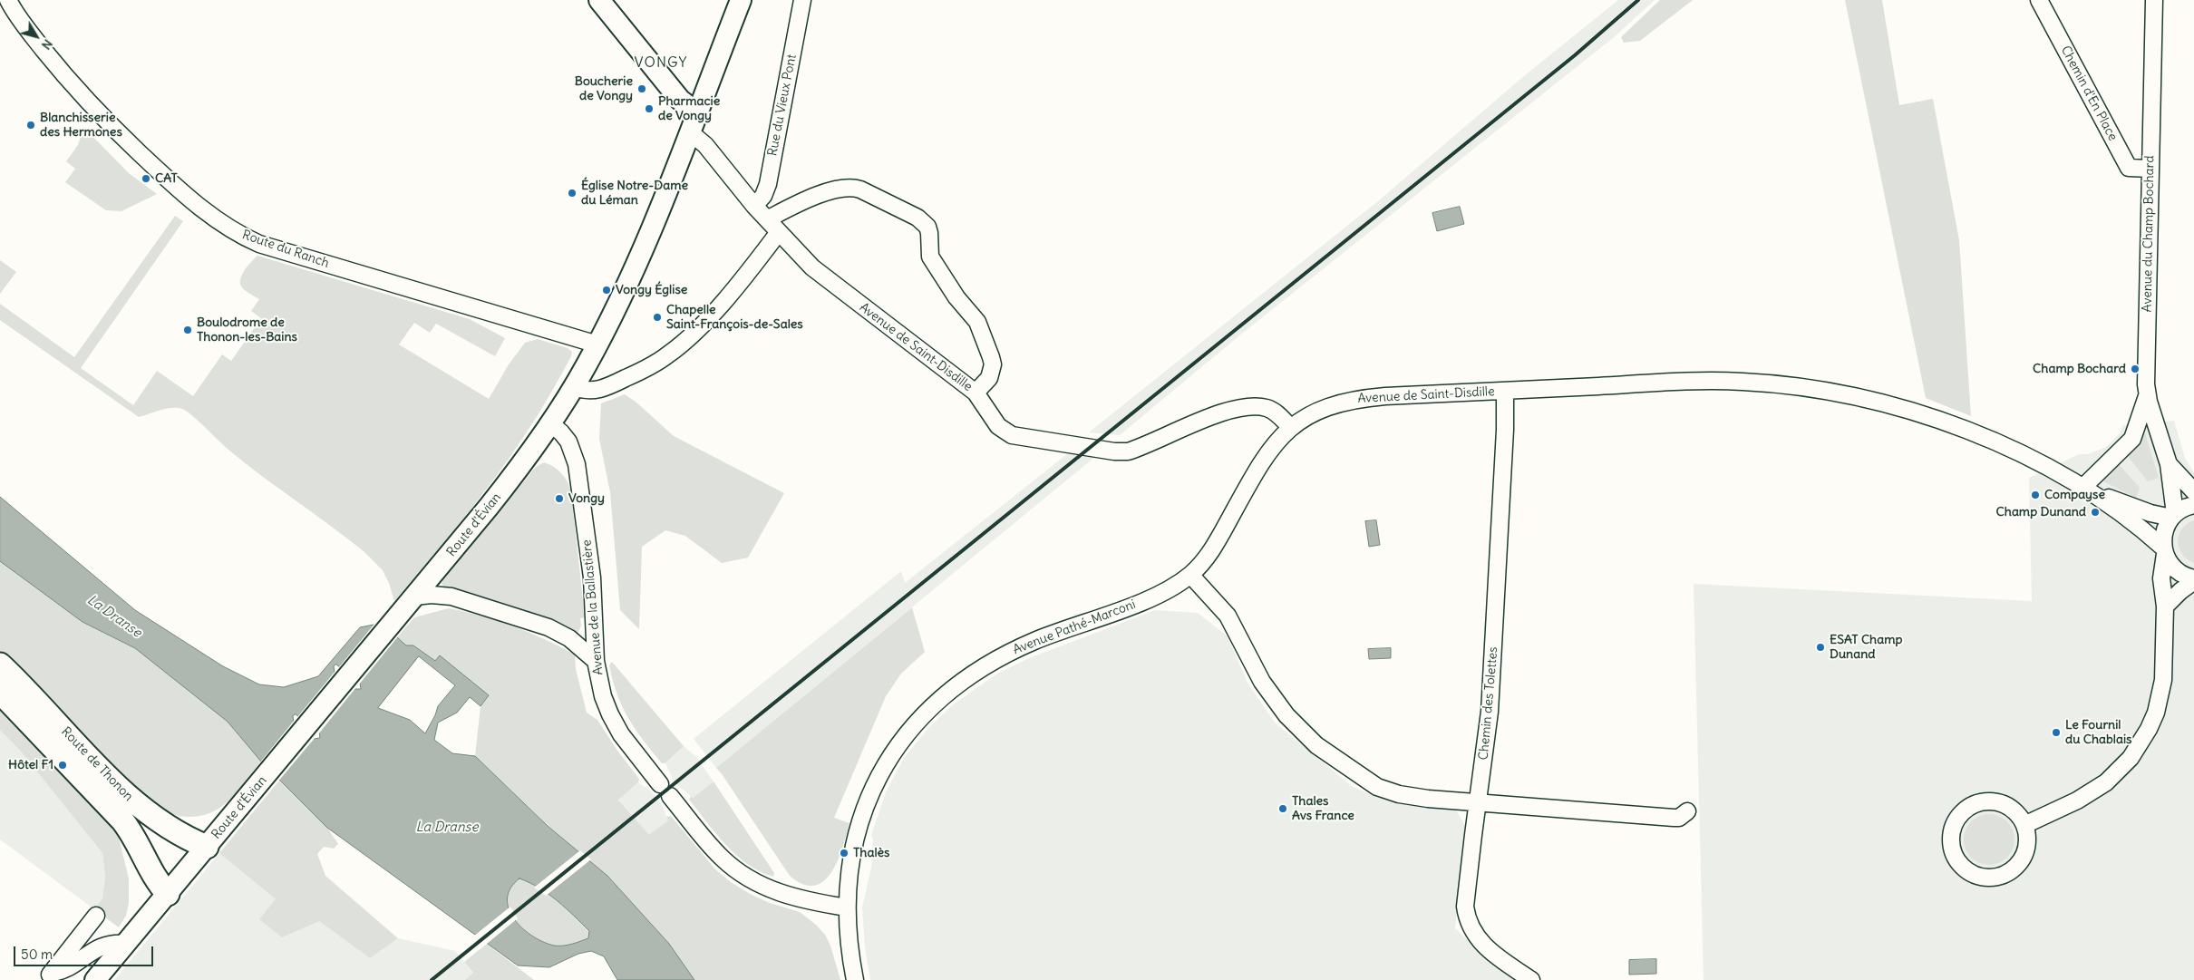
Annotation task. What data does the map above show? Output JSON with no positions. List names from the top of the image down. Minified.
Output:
{"streets":{"main road":["Route de Thonon"],"street":["Chemin d'En Place","Rue du Vieux Pont","Avenue du Champ Bochard","Route du Ranch","Avenue de Saint-Disdille","Route d'Évian","Avenue de la Ballastière","Avenue Pathé-Marconi","Chemin des Tolettes"]},"crossings":[["Chemin d'En Place","Avenue du Champ Bochard"],["Rue du Vieux Pont","Avenue de Saint-Disdille"],["Route du Ranch","Route d'Évian"],["Avenue de Saint-Disdille","Route d'Évian"],["Avenue de Saint-Disdille","Avenue Pathé-Marconi"],["Avenue de Saint-Disdille","Chemin des Tolettes"],["Route d'Évian","Avenue de la Ballastière"],["Route d'Évian","Route de Thonon"],["Avenue de la Ballastière","Avenue Pathé-Marconi"]],"districts":["VONGY"],"water":["La Dranse"],"places":["Boucherie de Vongy","Pharmacie de Vongy","Blanchisserie des Hermones","CAT","Église Notre-Dame du Léman","Vongy Église","Chapelle Saint-François-de-Sales","Boulodrome de Thonon-les-Bains","Champ Bochard","Compayse","Vongy","Champ Dunand","ESAT Champ Dunand","Le Fournil du Chablais","Hôtel F1","Thales Avs France","Thalès"],"scale_bar":"50 m","north":"bottom right"}
